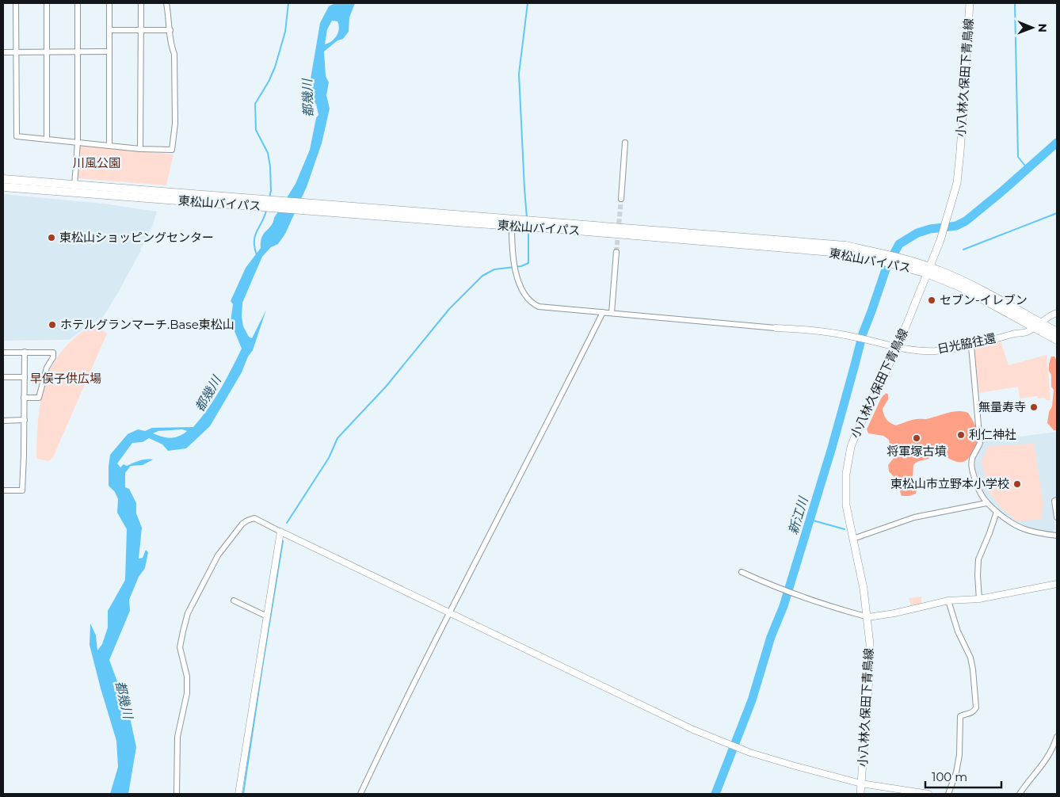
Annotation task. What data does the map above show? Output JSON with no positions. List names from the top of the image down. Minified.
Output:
{"streets":{"highway":["東松山バイパス"],"main road":["小八林久保田下青鳥線"],"street":["日光脇往還"]},"crossings":[["小八林久保田下青鳥線","東松山バイパス"],["小八林久保田下青鳥線","日光脇往還"],["東松山バイパス","日光脇往還"]],"water":["都幾川","新江川"],"parks":["川風公園","早俣子供広場"],"places":["東松山ショッピングセンター","セブン-イレブン","ホテルグランマーチ.Base東松山","無量寿寺","利仁神社","将軍塚古墳","東松山市立野本小学校"],"scale_bar":"100 m","north":"right"}
